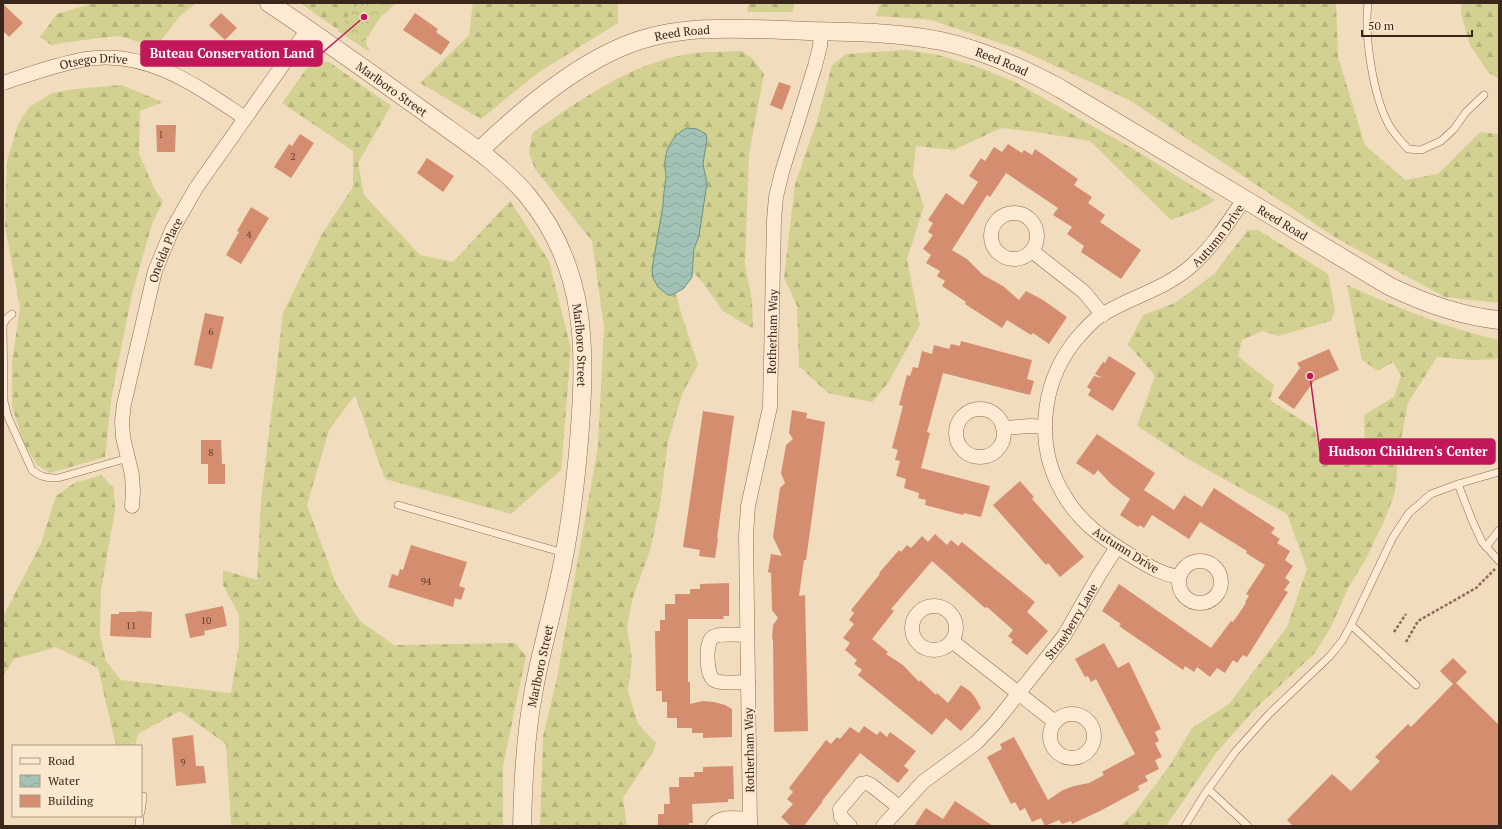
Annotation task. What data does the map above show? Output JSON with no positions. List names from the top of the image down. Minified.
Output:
{"streets":{"street":["Reed Road","Otsego Drive","Marlboro Street","Autumn Drive","Oneida Place","Rotherham Way","Strawberry Lane"]},"crossings":[["Reed Road","Marlboro Street"],["Reed Road","Autumn Drive"],["Reed Road","Rotherham Way"],["Otsego Drive","Oneida Place"],["Marlboro Street","Oneida Place"],["Autumn Drive","Strawberry Lane"]],"places":["Buteau Conservation Land","Hudson Children's Center"],"house_numbers":["1","2","4","6","8","94","10","11","9"],"legend":["Road","Water","Building"],"scale_bar":"50 m"}
